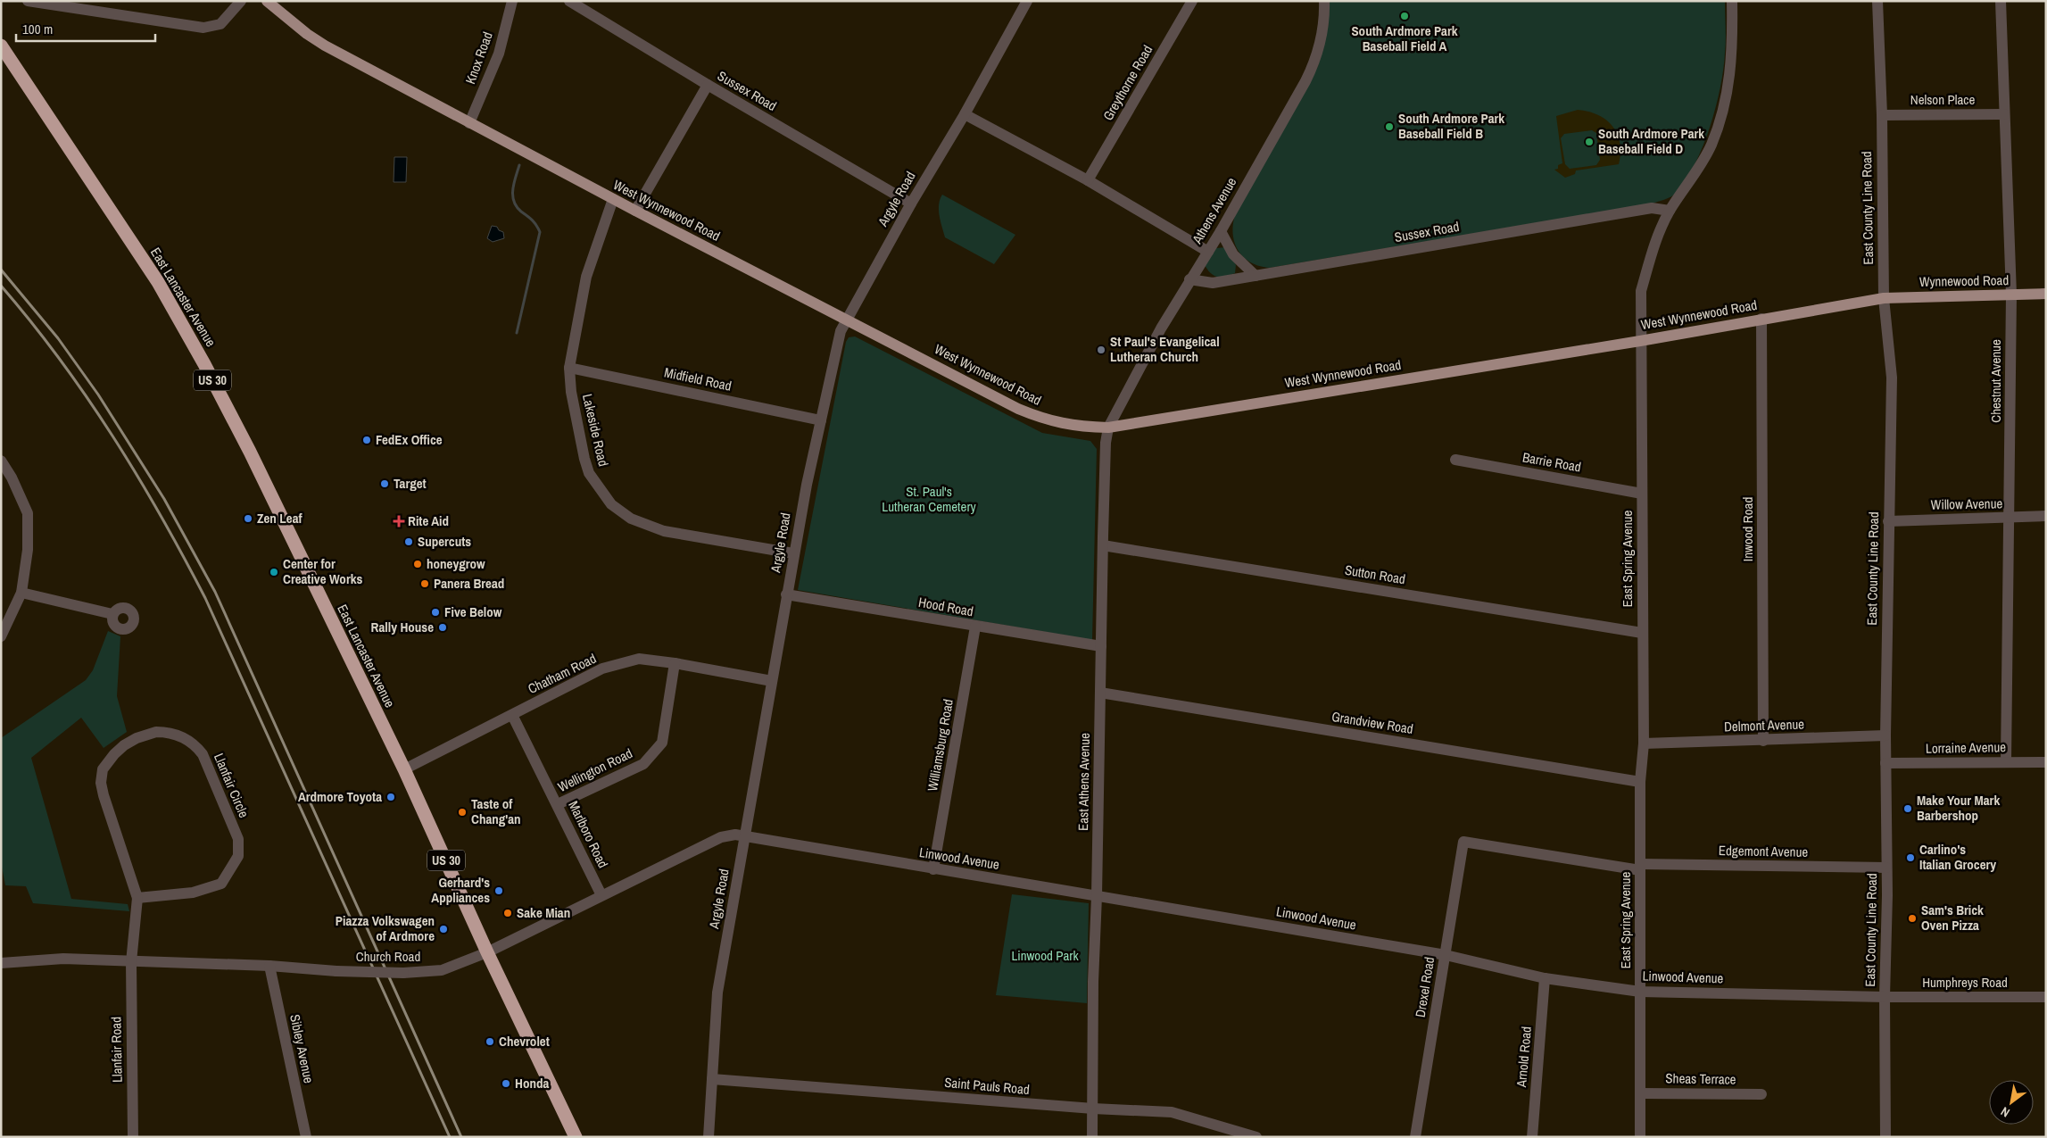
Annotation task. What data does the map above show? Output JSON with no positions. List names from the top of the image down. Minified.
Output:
{"streets":{"highway":["East Lancaster Avenue","US 30"],"main road":["West Wynnewood Road","Wynnewood Road"],"street":["Knox Road","Greythorne Road","Sussex Road","Nelson Place","Argyle Road","East County Line Road","Athens Avenue","Midfield Road","Chestnut Avenue","Lakeside Road","Barrie Road","Willow Avenue","Inwood Road","East Spring Avenue","Sutton Road","Hood Road","Chatham Road","Grandview Road","Delmont Avenue","Williamsburg Road","Lorraine Avenue","Wellington Road","East Athens Avenue","Llanfair Circle","Marlboro Road","Edgemont Avenue","Linwood Avenue","Church Road","Humphreys Road","Drexel Road","Sibley Avenue","Llanfair Road","Arnold Road","Sheas Terrace","Saint Pauls Road"]},"crossings":[["Knox Road","West Wynnewood Road"],["Sussex Road","Argyle Road"],["Sussex Road","Athens Avenue"],["Sussex Road","East Spring Avenue"],["Nelson Place","East County Line Road"],["Nelson Place","Chestnut Avenue"],["Argyle Road","West Wynnewood Road"],["Argyle Road","Midfield Road"],["Argyle Road","Lakeside Road"],["Argyle Road","Hood Road"],["Argyle Road","Chatham Road"],["Argyle Road","Linwood Avenue"],["Argyle Road","Church Road"],["Argyle Road","Saint Pauls Road"],["East County Line Road","West Wynnewood Road"],["East County Line Road","Wynnewood Road"],["East County Line Road","Willow Avenue"],["East County Line Road","Delmont Avenue"],["East County Line Road","Lorraine Avenue"],["East County Line Road","Edgemont Avenue"],["East County Line Road","Linwood Avenue"],["East County Line Road","Humphreys Road"],["West Wynnewood Road","Athens Avenue"],["West Wynnewood Road","Wynnewood Road"],["West Wynnewood Road","Lakeside Road"],["West Wynnewood Road","Inwood Road"],["West Wynnewood Road","East Spring Avenue"],["West Wynnewood Road","East Athens Avenue"],["Athens Avenue","East Athens Avenue"],["Wynnewood Road","Chestnut Avenue"],["East Lancaster Avenue","Chatham Road"],["East Lancaster Avenue","Church Road"],["Midfield Road","Lakeside Road"],["Chestnut Avenue","Willow Avenue"],["Chestnut Avenue","Lorraine Avenue"],["Barrie Road","East Spring Avenue"],["Inwood Road","Delmont Avenue"],["East Spring Avenue","Sutton Road"],["East Spring Avenue","Grandview Road"],["East Spring Avenue","Delmont Avenue"],["East Spring Avenue","Edgemont Avenue"],["East Spring Avenue","Linwood Avenue"],["East Spring Avenue","Sheas Terrace"],["Sutton Road","East Athens Avenue"],["Hood Road","Williamsburg Road"],["Hood Road","East Athens Avenue"],["Chatham Road","Wellington Road"],["Chatham Road","Marlboro Road"],["Grandview Road","East Athens Avenue"],["Williamsburg Road","Linwood Avenue"],["Wellington Road","Marlboro Road"],["East Athens Avenue","Linwood Avenue"],["East Athens Avenue","Saint Pauls Road"],["Llanfair Circle","Church Road"],["Llanfair Circle","Llanfair Road"],["Marlboro Road","Church Road"],["Edgemont Avenue","Drexel Road"],["Linwood Avenue","Church Road"],["Linwood Avenue","Humphreys Road"],["Linwood Avenue","Drexel Road"],["Linwood Avenue","Arnold Road"],["Church Road","Sibley Avenue"],["Church Road","Llanfair Road"]],"parks":["St. Paul's Lutheran Cemetery","Linwood Park"],"places":{"other":["South Ardmore Park Baseball Field A","South Ardmore Park Baseball Field B","South Ardmore Park Baseball Field D","St Paul's Evangelical Lutheran Church","FedEx Office","Target","Zen Leaf","Supercuts","honeygrow","Center for Creative Works","Panera Bread","Five Below","Rally House","Ardmore Toyota","Make Your Mark Barbershop","Taste of Chang'an","Carlino's Italian Grocery","Gerhard's Appliances","Sake Mian","Sam's Brick Oven Pizza","Piazza Volkswagen of Ardmore","Chevrolet","Honda"],"health":["Rite Aid"]},"scale_bar":"100 m","north":"bottom left"}
